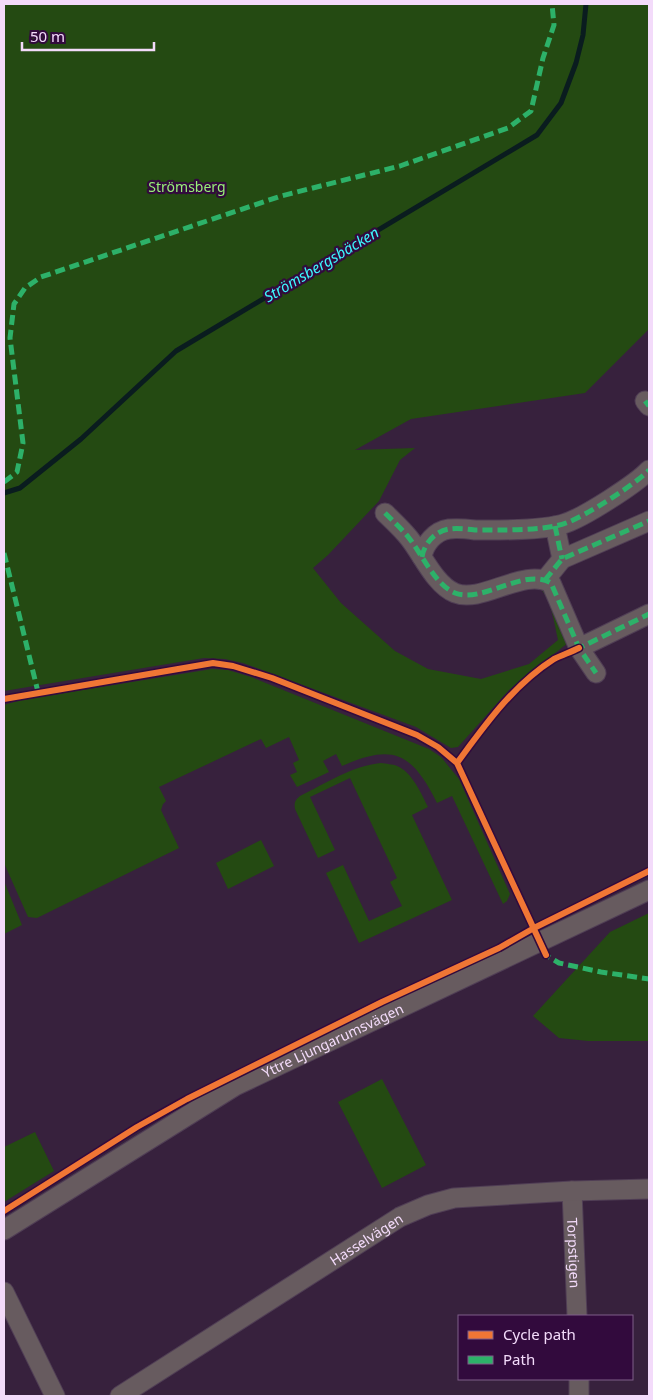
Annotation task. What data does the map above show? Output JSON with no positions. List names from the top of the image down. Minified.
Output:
{"streets":{"street":["Yttre Ljungarumsvägen","Hasselvägen","Torpstigen"]},"crossings":[["Hasselvägen","Torpstigen"]],"water":["Strömsbergsbäcken"],"parks":["Strömsberg"],"legend":["Cycle path","Path"],"scale_bar":"50 m"}
